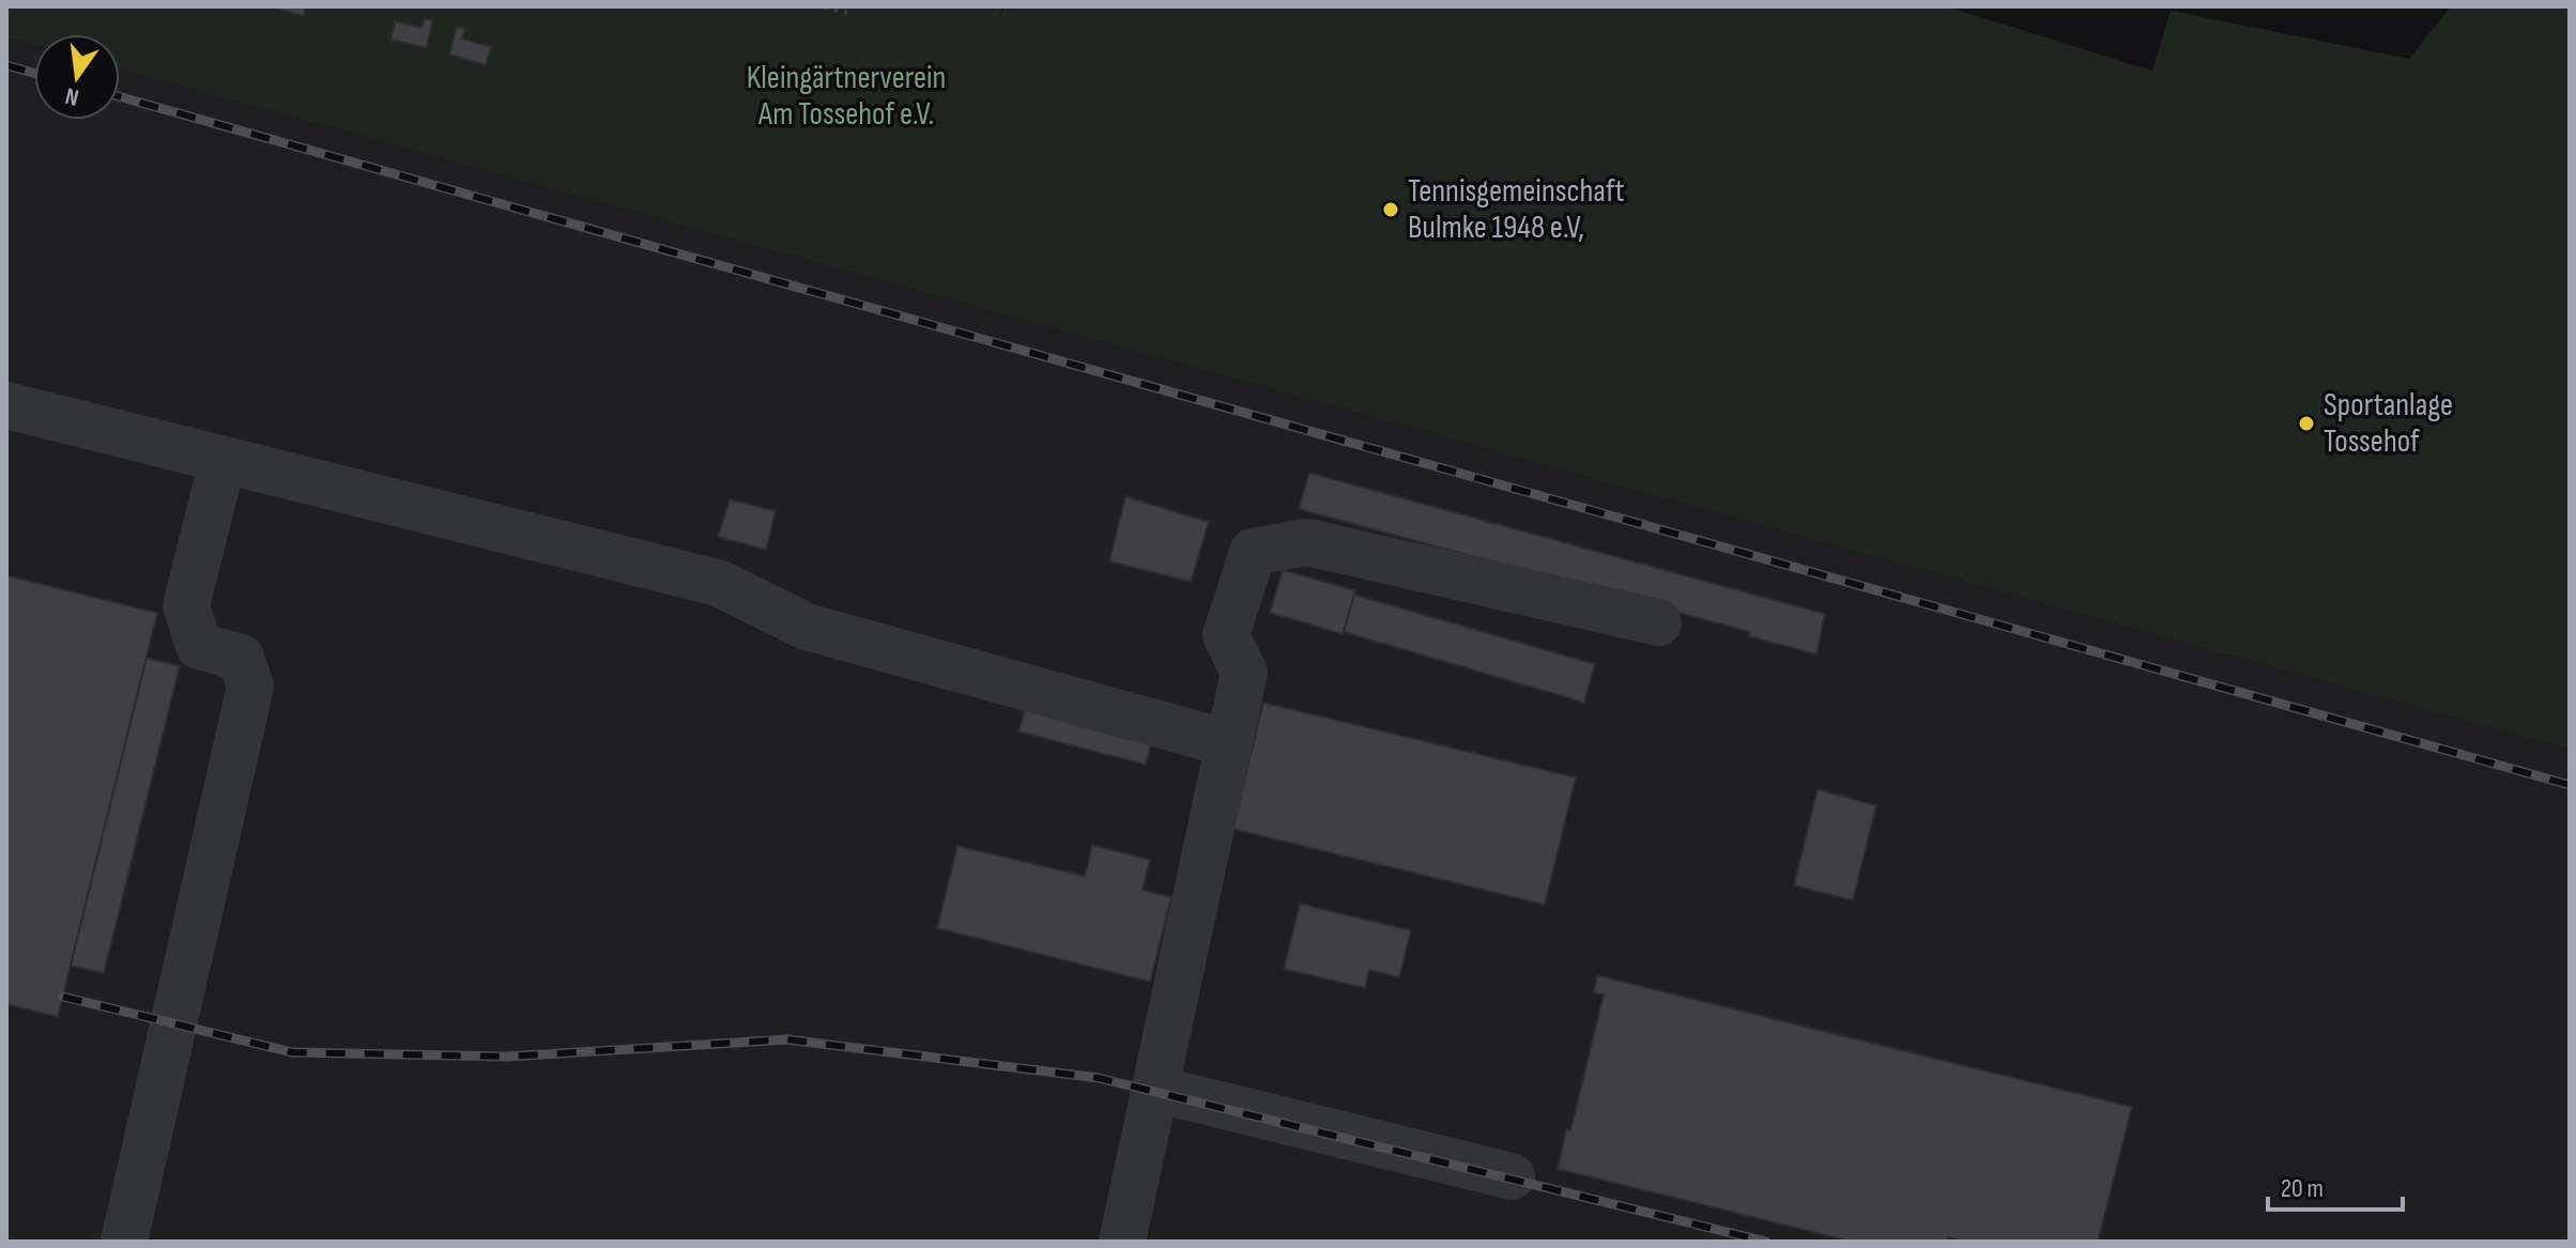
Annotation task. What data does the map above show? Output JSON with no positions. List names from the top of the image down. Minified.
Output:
{"parks":["Kleingärtnerverein Am Tossehof e.V."],"places":["Tennisgemeinschaft Bulmke 1948 e.V,","Sportanlage Tossehof"],"scale_bar":"20 m","north":"bottom"}
